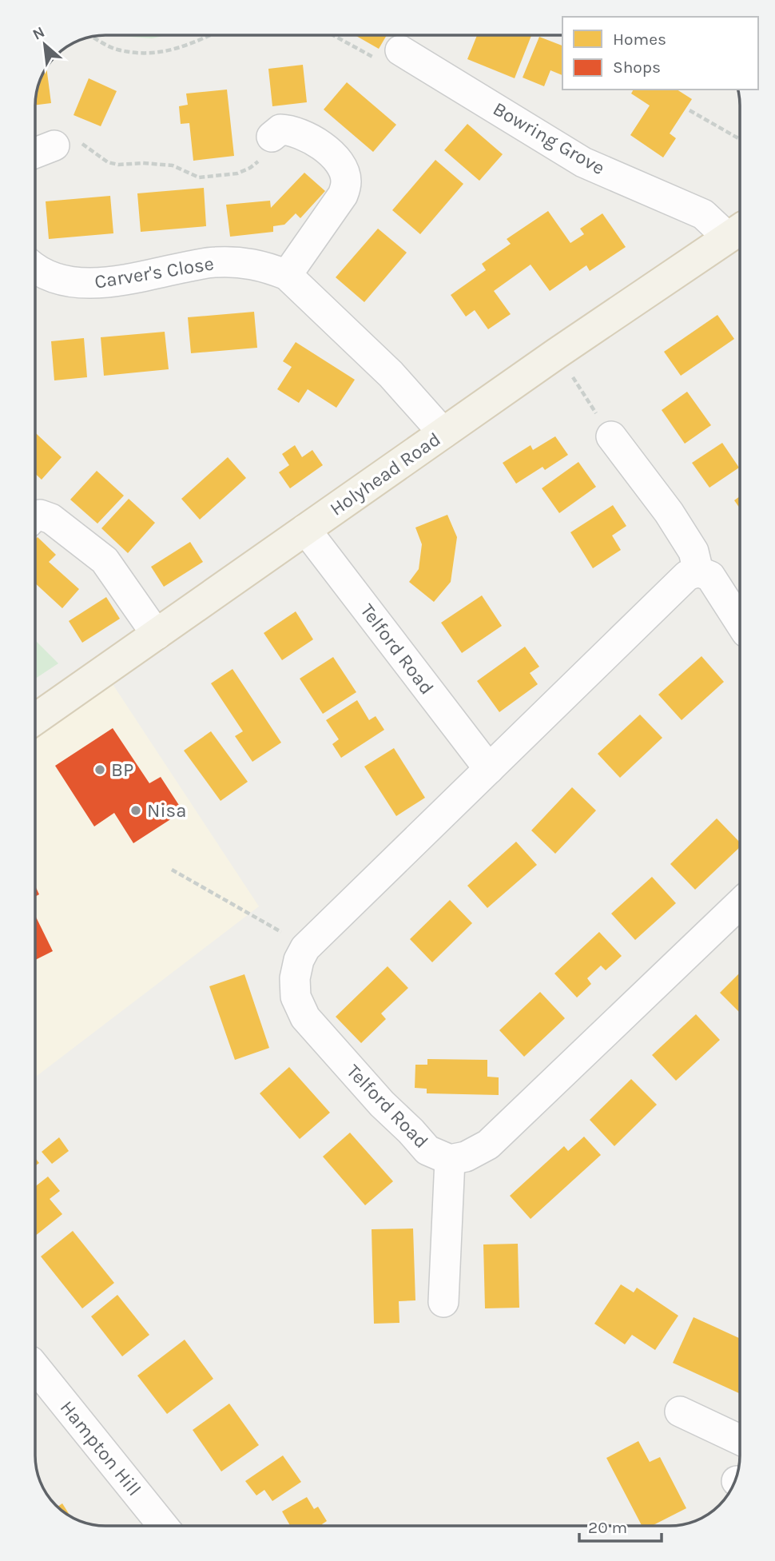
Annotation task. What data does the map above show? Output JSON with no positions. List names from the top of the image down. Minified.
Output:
{"streets":{"main road":["Holyhead Road"],"street":["Bowring Grove","Carver's Close","Telford Road","Hampton Hill"]},"crossings":[["Bowring Grove","Holyhead Road"],["Carver's Close","Holyhead Road"],["Holyhead Road","Telford Road"]],"places":["BP","Nisa"],"legend":["Homes","Shops"],"scale_bar":"20 m","north":"top left"}
